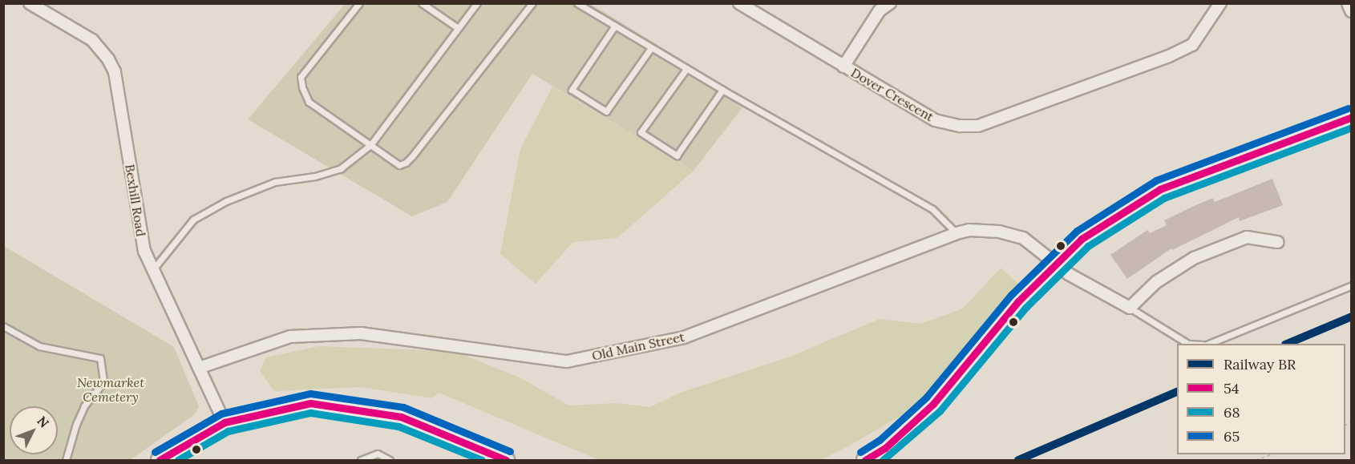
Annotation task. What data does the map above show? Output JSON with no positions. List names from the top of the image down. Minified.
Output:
{"streets":{"street":["Dover Crescent","Bexhill Road","Old Main Street"]},"crossings":[["Bexhill Road","Old Main Street"]],"parks":["Newmarket Cemetery"],"lines":["transit line 65","transit line 54","transit line 68","rail line BR"],"legend":["Railway BR","54","68","65"],"north":"top right"}
